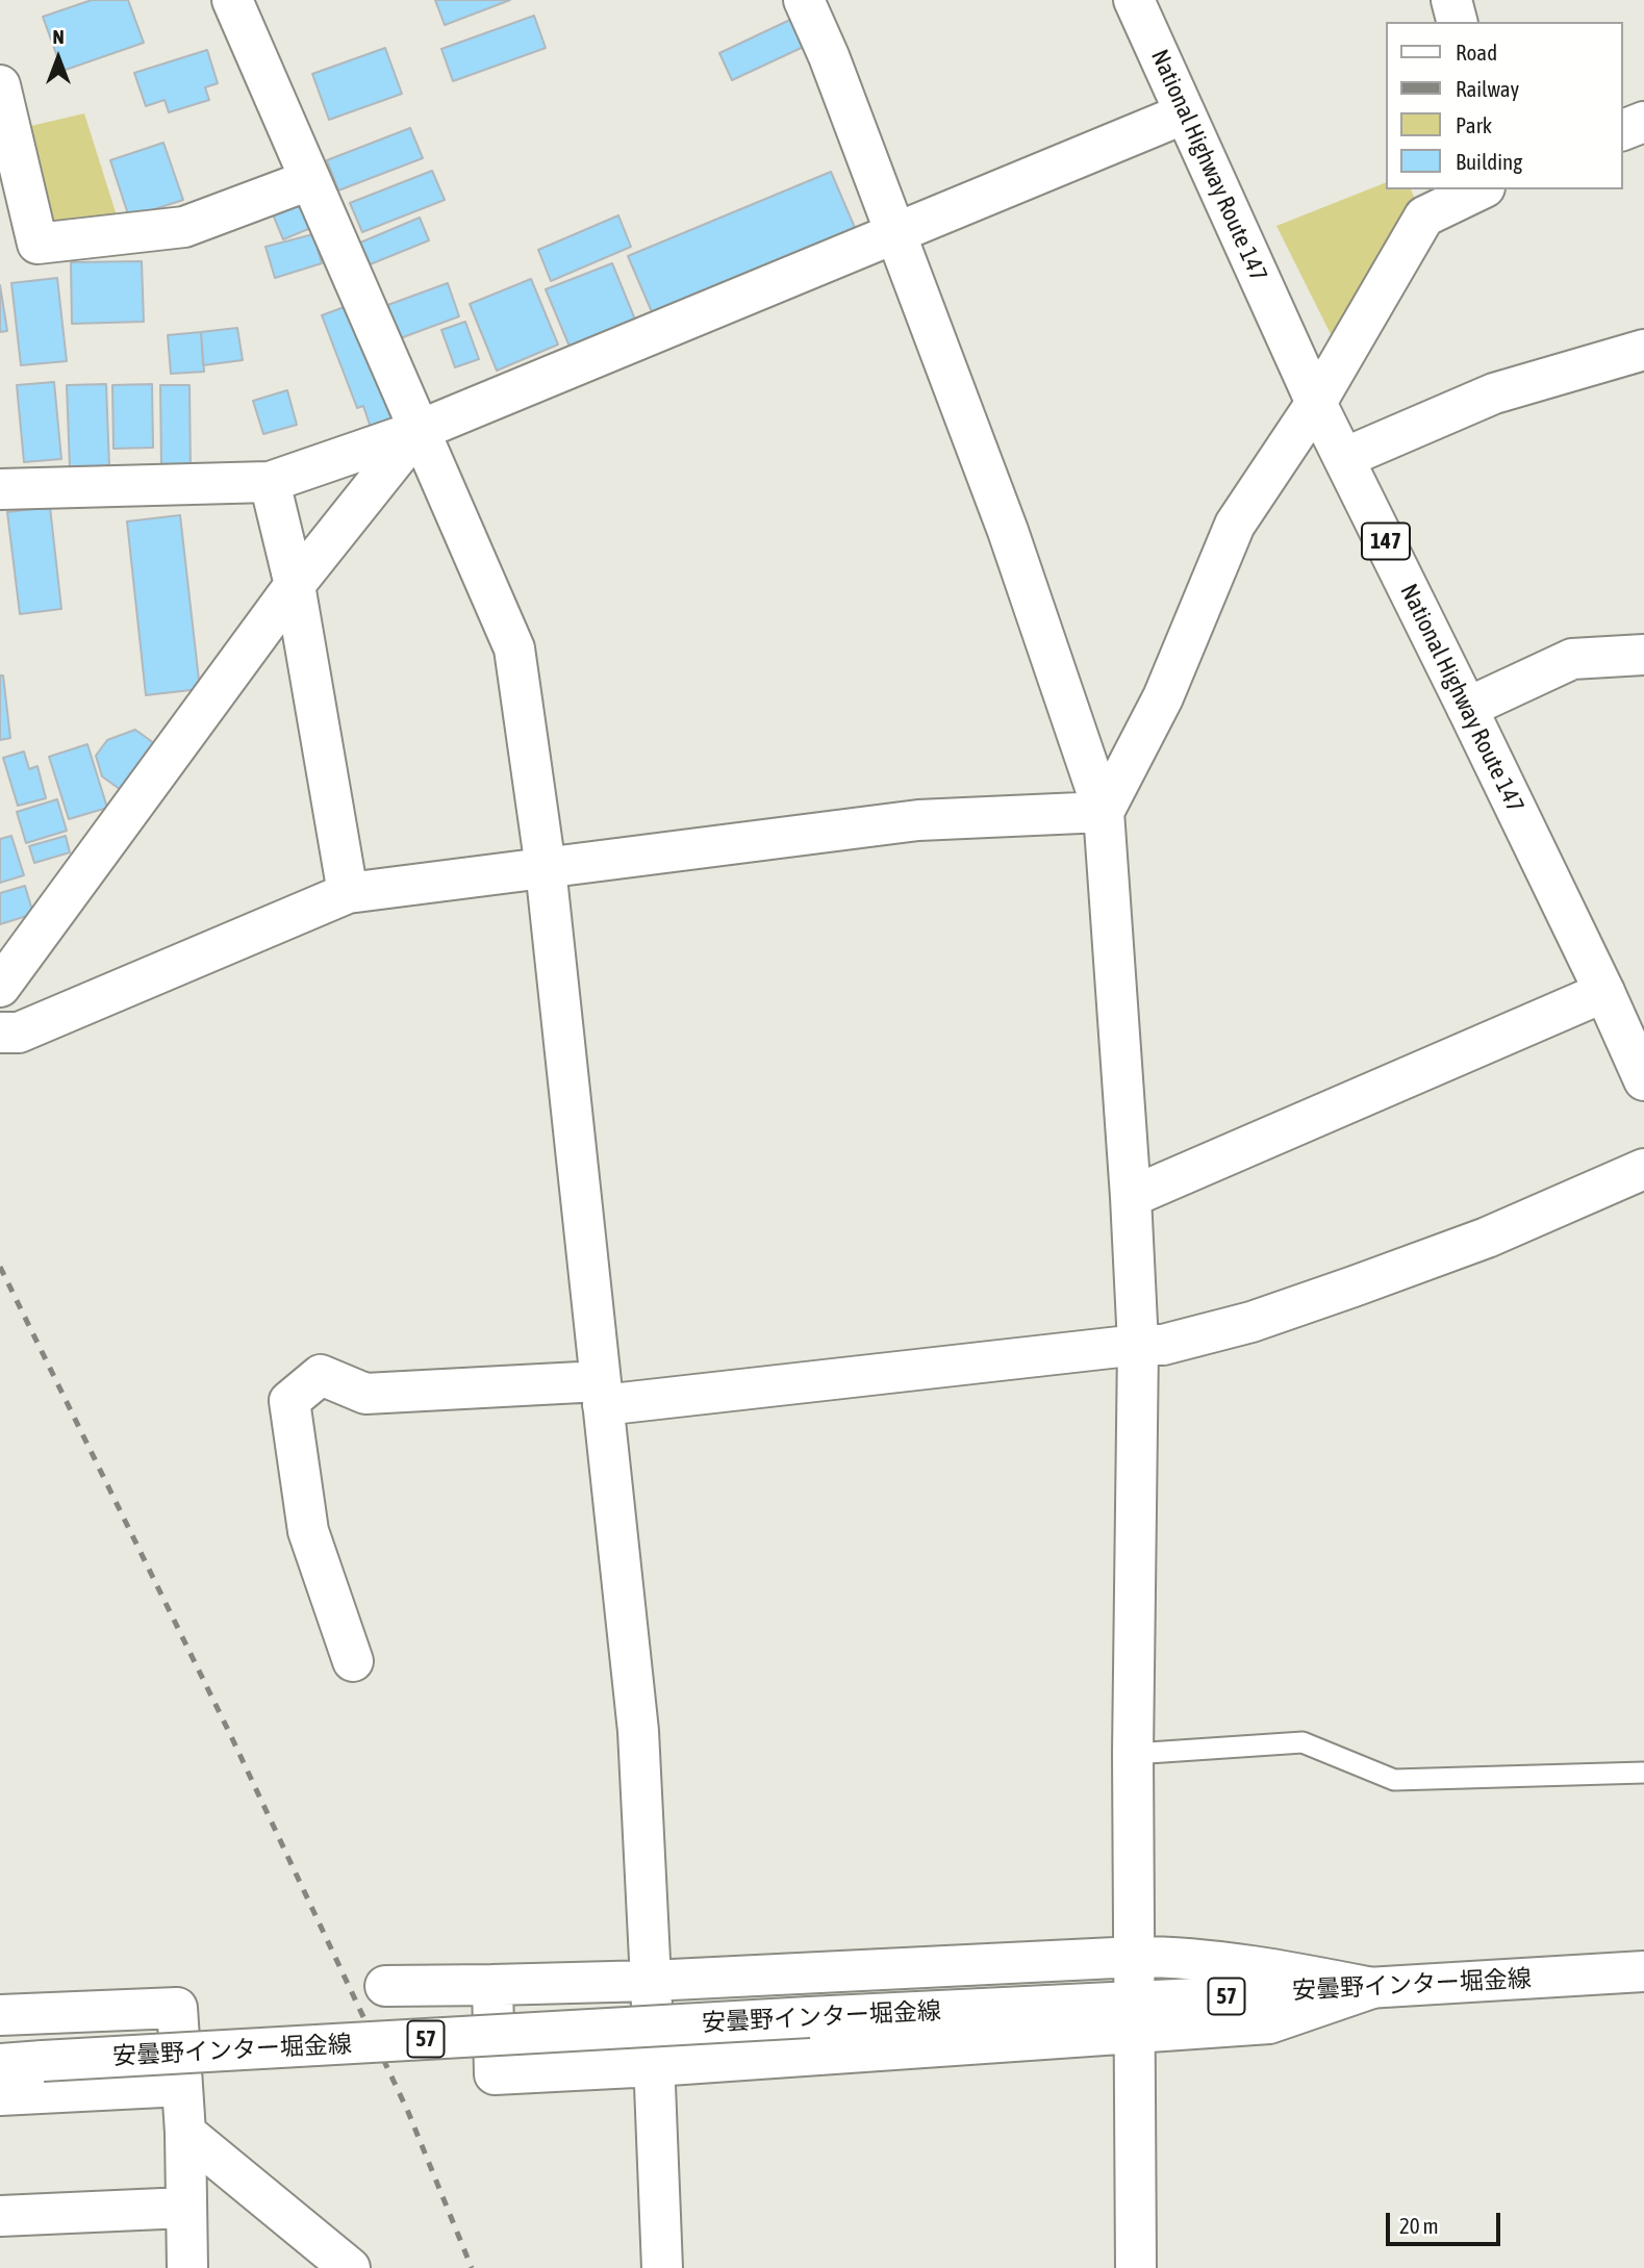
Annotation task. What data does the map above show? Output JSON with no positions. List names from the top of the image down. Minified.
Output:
{"streets":{"main road":["National Highway Route 147","147","安曇野インター堀金線","57"]},"legend":["Road","Railway","Park","Building"],"scale_bar":"20 m","north":"top"}
